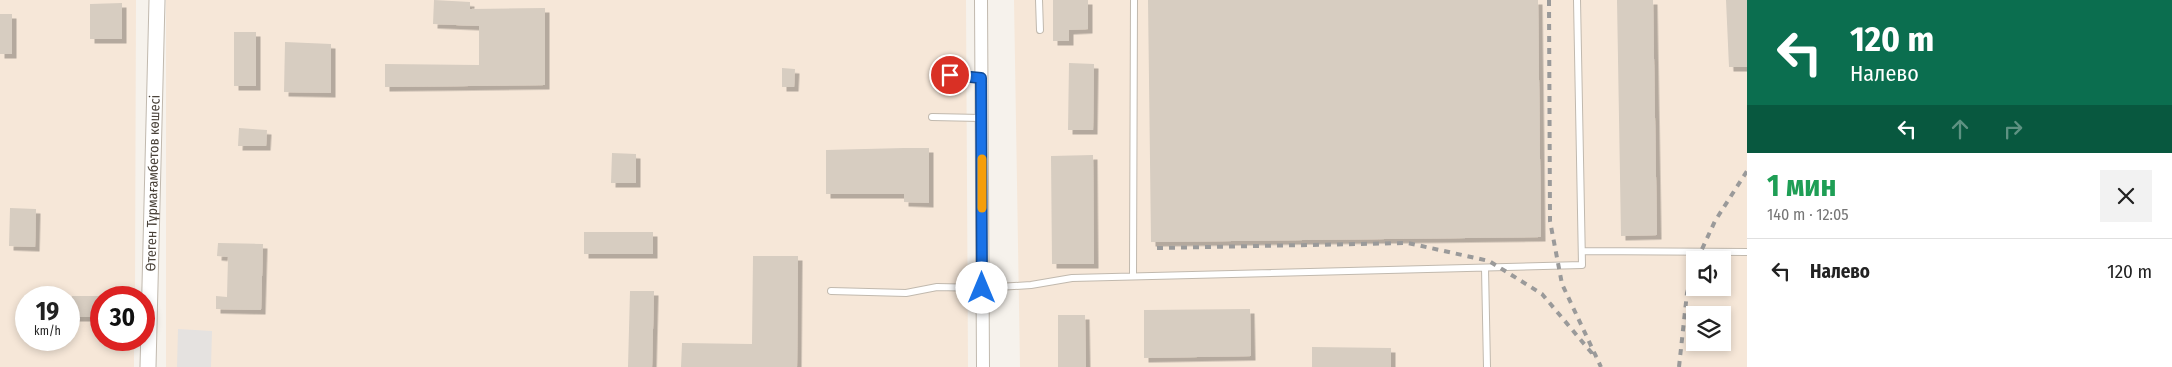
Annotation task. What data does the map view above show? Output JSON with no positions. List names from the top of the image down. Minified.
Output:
{"streets":{"street":["Өтеген Тұрмағамбетов көшесі"]},"page":{"turn":["120 m","Налево"],"heading":["1 мин","140 m · 12:05"],"list":[{"name":"Налево","value":"120 m"}],"speed":"19 km/h","limit":"30"}}
